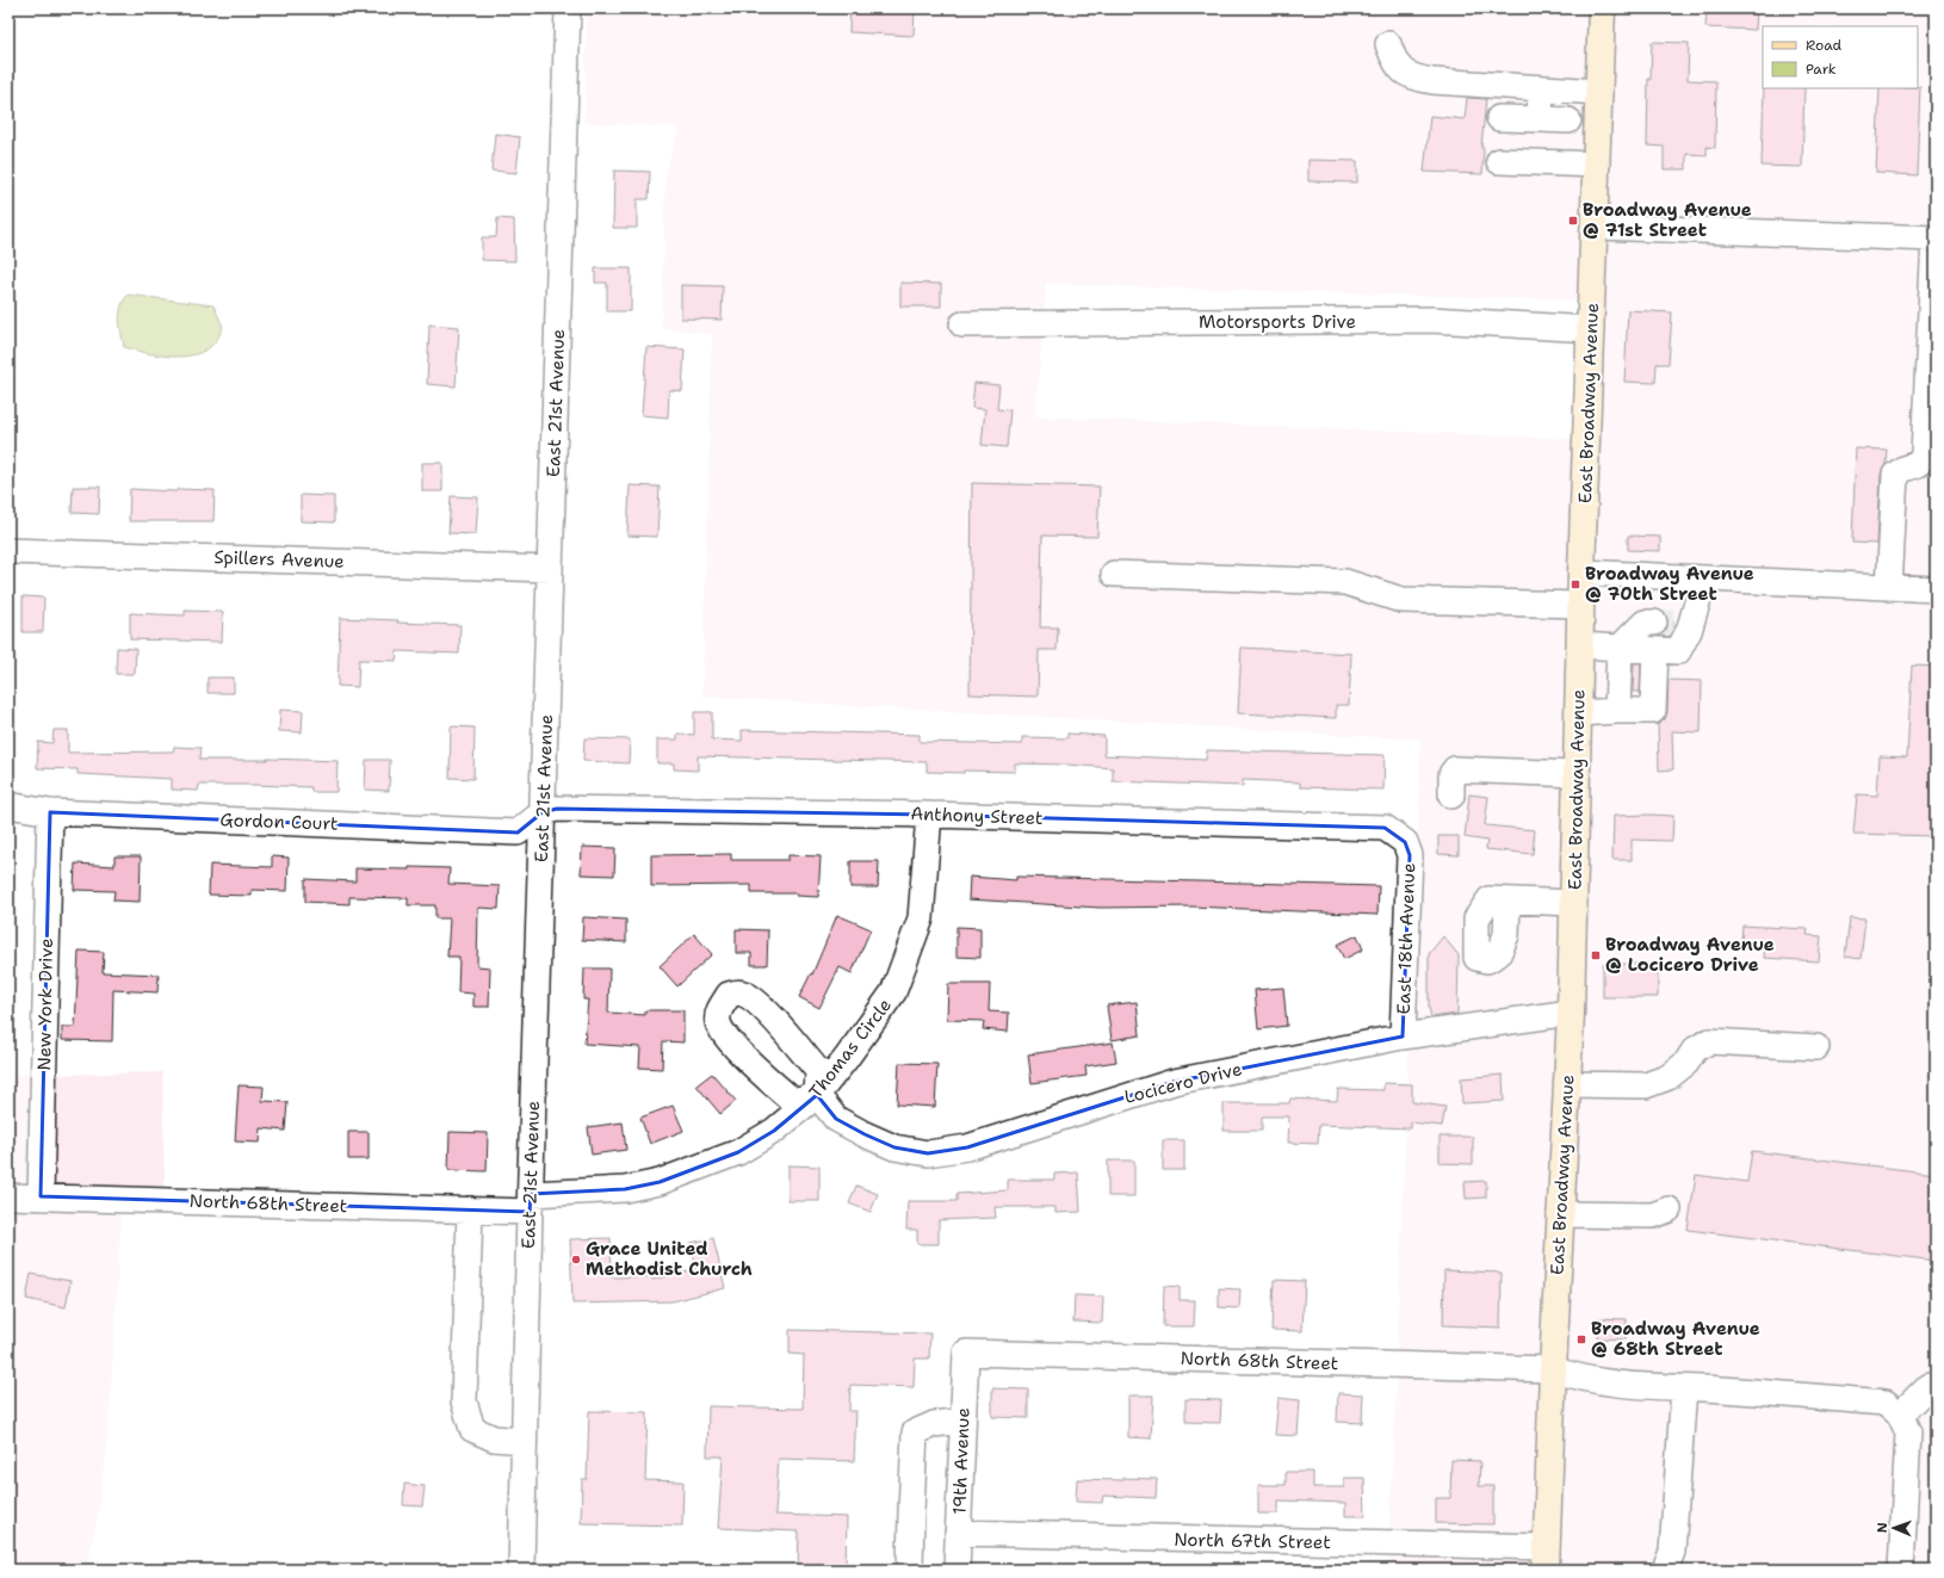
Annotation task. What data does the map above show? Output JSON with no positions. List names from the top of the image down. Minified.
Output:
{"streets":{"main road":["East Broadway Avenue"],"street":["Motorsports Drive","East 21st Avenue","Spillers Avenue","Anthony Street","Gordon Court","East 18th Avenue","New York Drive","Thomas Circle","Locicero Drive","North 68th Street","19th Avenue","North 67th Street"]},"crossings":[["Motorsports Drive","East Broadway Avenue"],["East 21st Avenue","Spillers Avenue"],["East 21st Avenue","Anthony Street"],["East 21st Avenue","Gordon Court"],["East 21st Avenue","Thomas Circle"],["East 21st Avenue","North 68th Street"],["East Broadway Avenue","Locicero Drive"],["East Broadway Avenue","North 68th Street"],["East Broadway Avenue","North 67th Street"],["Anthony Street","Gordon Court"],["Anthony Street","East 18th Avenue"],["Anthony Street","Thomas Circle"],["Gordon Court","New York Drive"],["East 18th Avenue","Locicero Drive"],["New York Drive","North 68th Street"],["Thomas Circle","Locicero Drive"],["Thomas Circle","North 68th Street"],["North 68th Street","19th Avenue"],["19th Avenue","North 67th Street"]],"places":{"transit":["Broadway Avenue @ 71st Street","Broadway Avenue @ 70th Street","Broadway Avenue @ Locicero Drive","Broadway Avenue @ 68th Street"],"other":["Grace United Methodist Church"]},"legend":["Road","Park"],"north":"left"}
